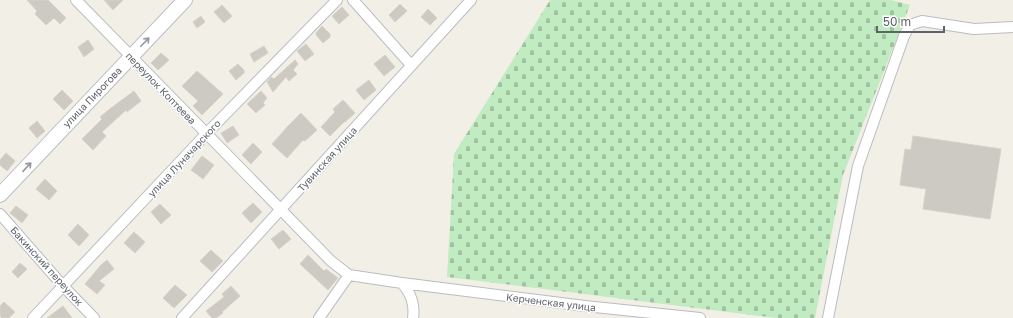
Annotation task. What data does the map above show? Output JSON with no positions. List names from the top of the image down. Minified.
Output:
{"streets":{"main road":["улица Пирогова"],"street":["переулок Коптеева","улица Луначарского","Тувинская улица","Бакинский переулок","Керченская улица"]},"crossings":[["переулок Коптеева","улица Пирогова"],["переулок Коптеева","улица Луначарского"],["переулок Коптеева","Тувинская улица"],["переулок Коптеева","Керченская улица"],["улица Луначарского","Бакинский переулок"]],"one_way":["улица Пирогова"],"scale_bar":"50 m"}
